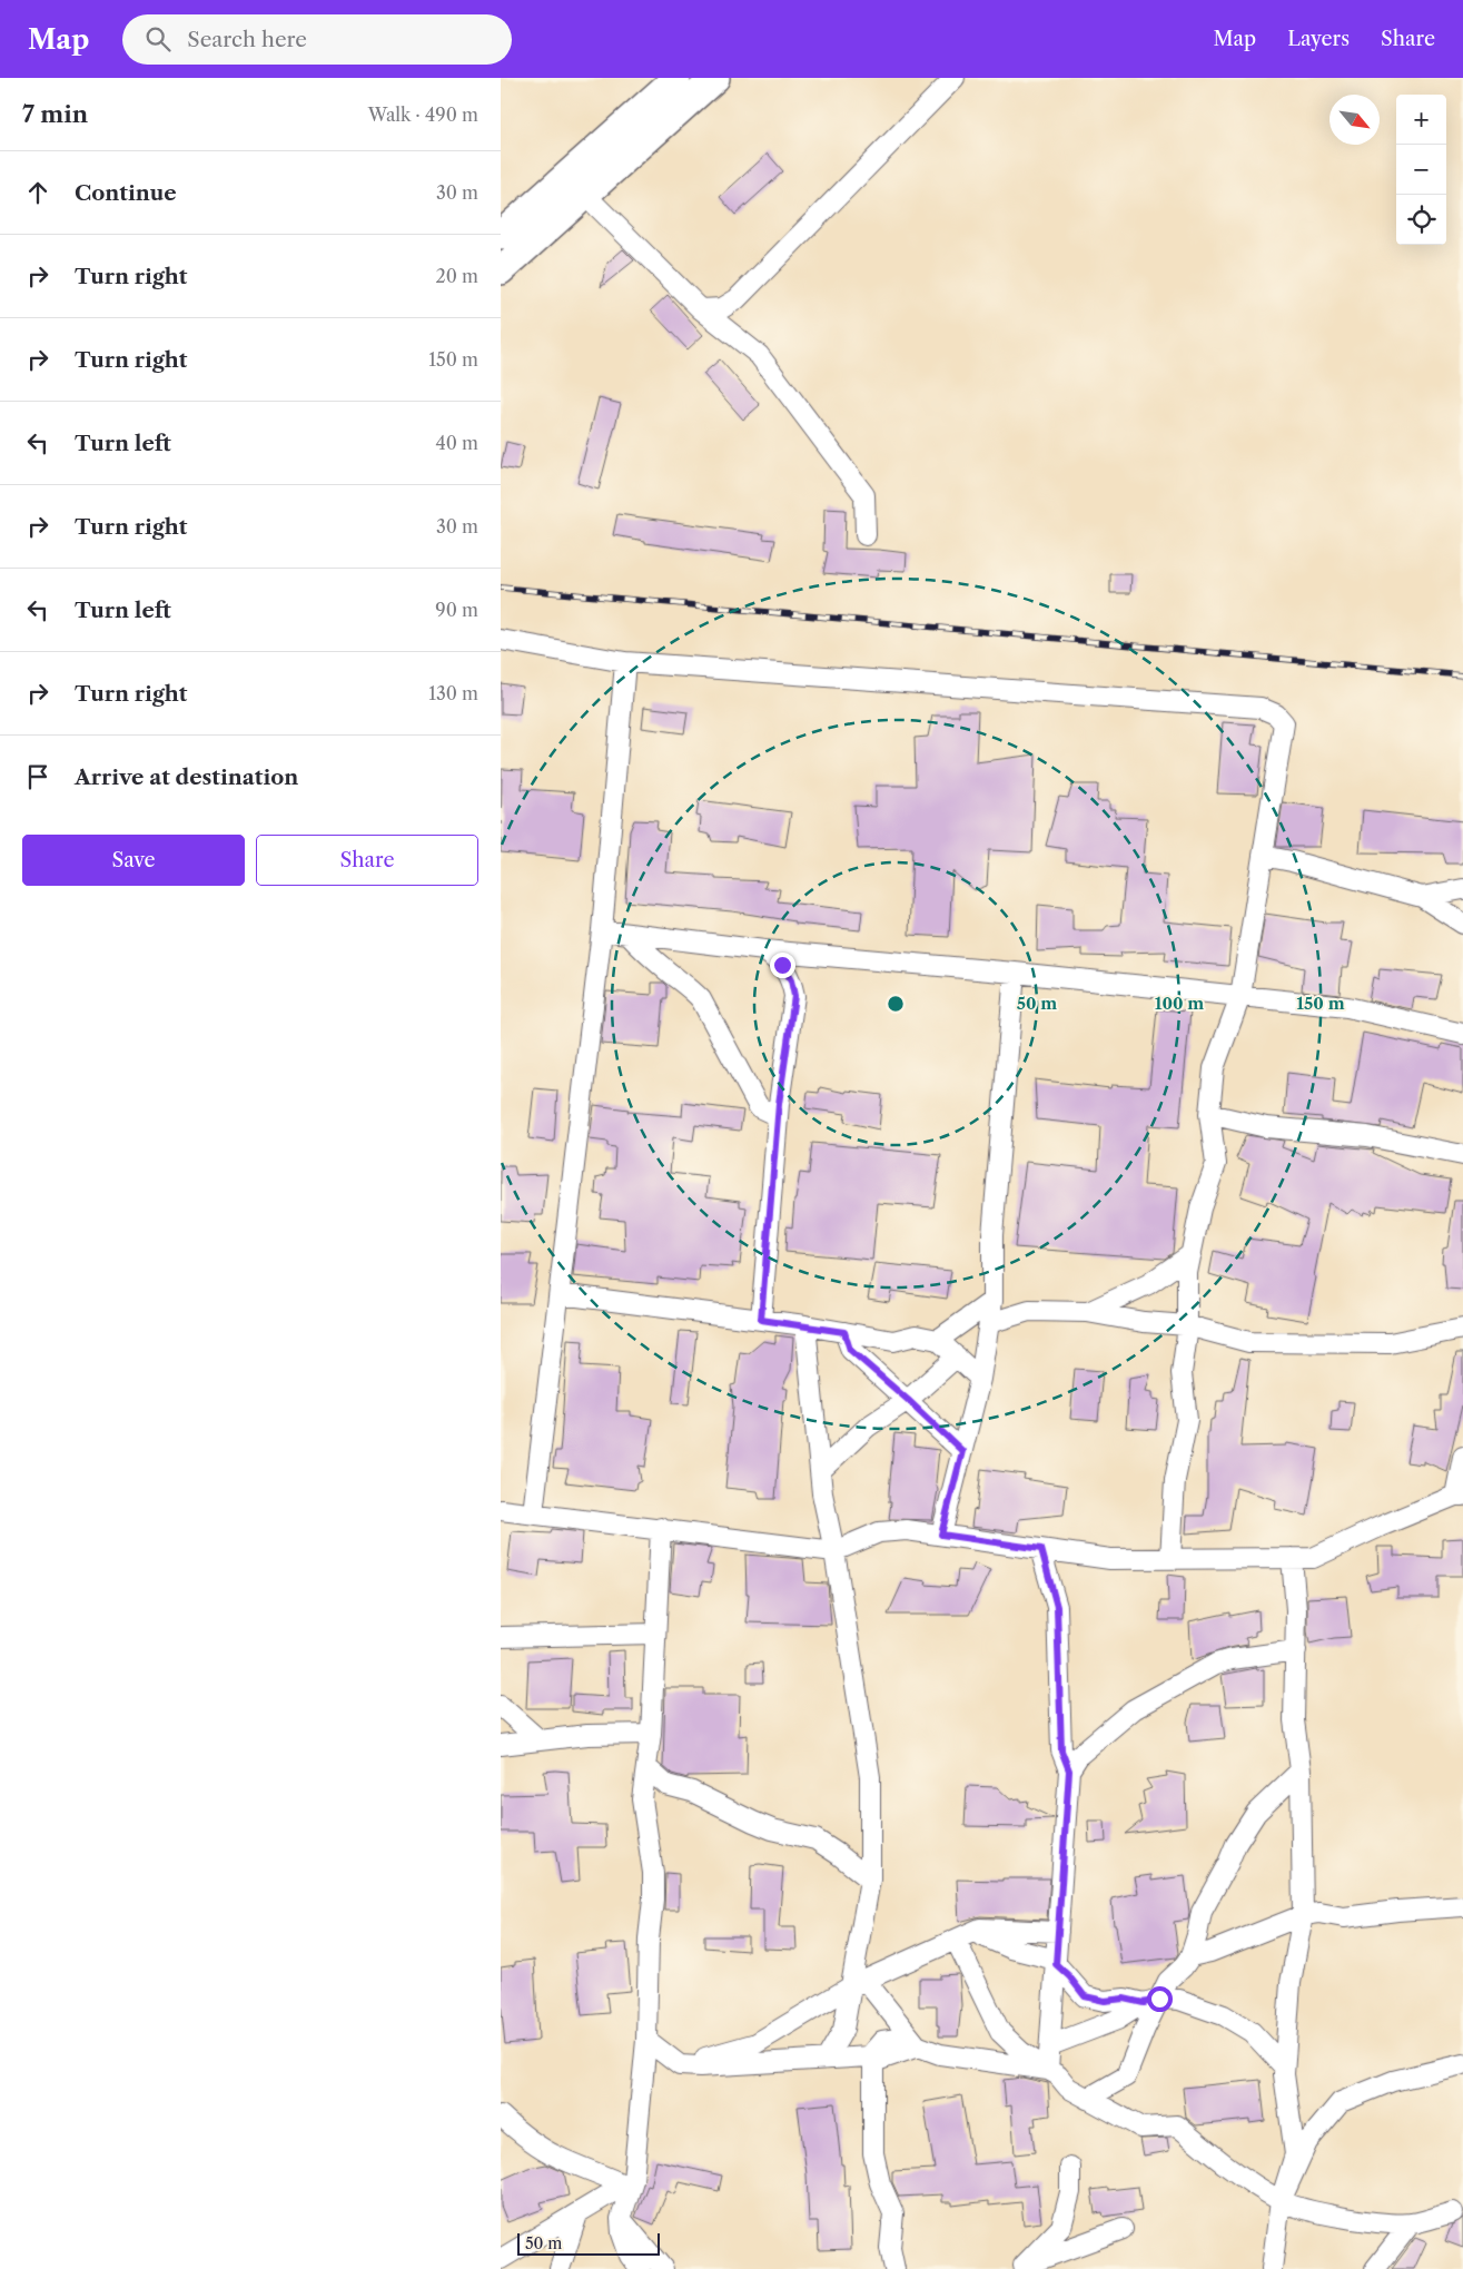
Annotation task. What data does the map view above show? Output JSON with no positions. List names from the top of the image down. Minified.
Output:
{"scale_bar":"50 m","north":"bottom right","page":{"header":"Map","search":"Search here","nav":["Map","Layers","Share"],"heading":["7 min","Walk · 490 m"],"map_buttons":["+","−"],"list":[["Continue","30 m"],["Turn right","20 m"],["Turn right","150 m"],["Turn left","40 m"],["Turn right","30 m"],["Turn left","90 m"],["Turn right","130 m"],"Arrive at destination"],"buttons":["Save","Share"],"scale":"50 m"},"rings":["50 m","100 m","150 m"]}
